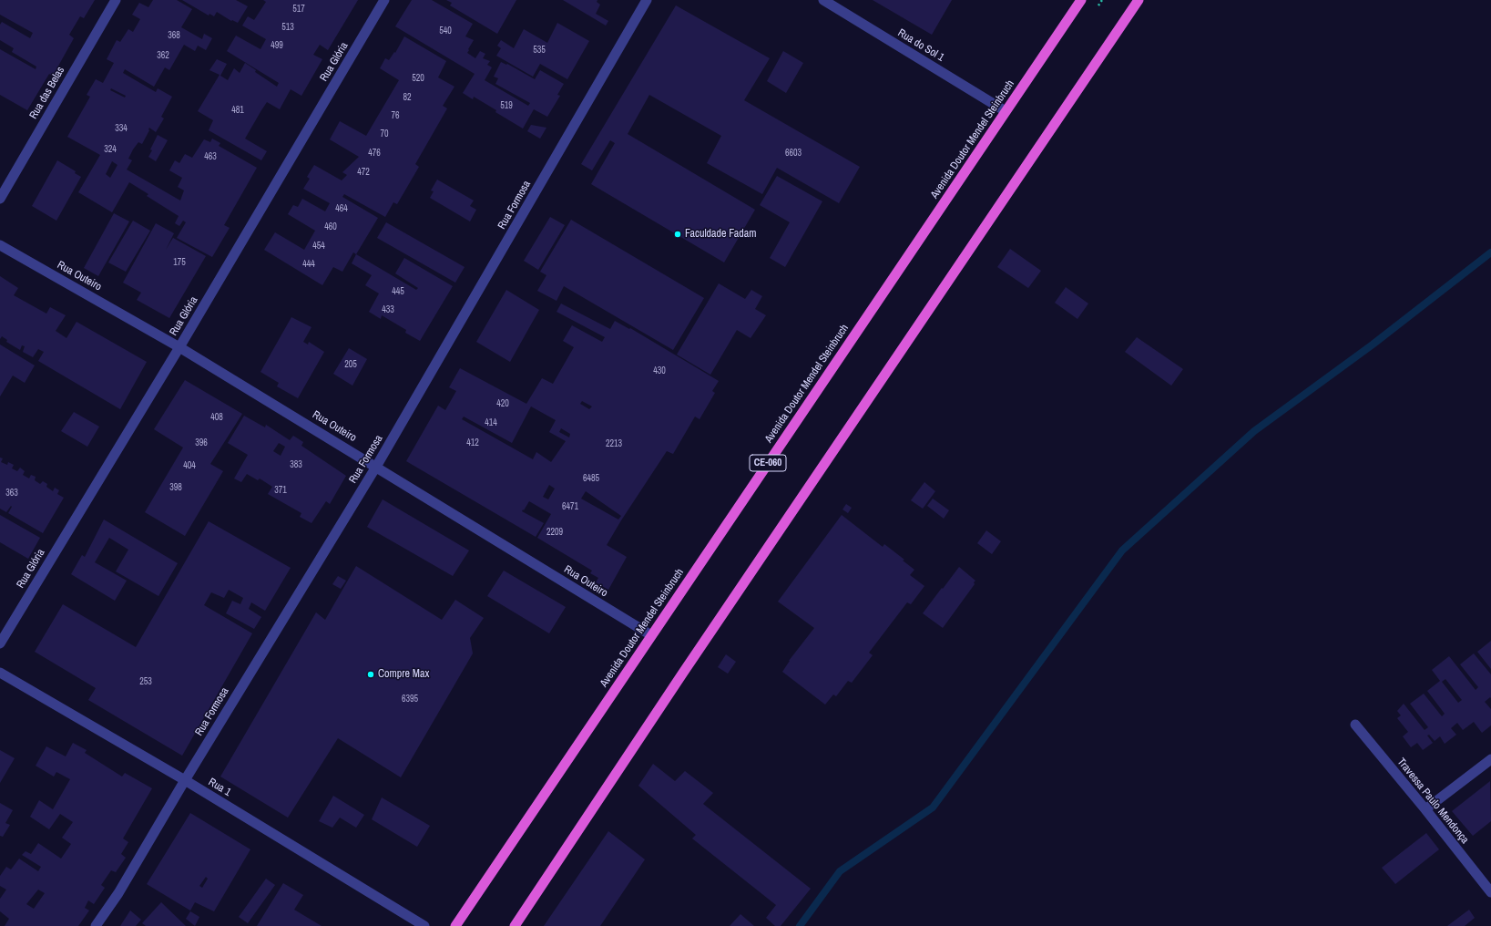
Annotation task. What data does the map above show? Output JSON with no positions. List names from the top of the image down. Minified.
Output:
{"streets":{"highway":["Avenida Doutor Mendel Steinbruch","CE-060"],"street":["Rua do Sol 1","Rua Glória","Rua das Belas","Rua Formosa","Rua Outeiro","Rua 1","Travessa Paulo Mendonça"]},"crossings":[["Rua do Sol 1","Avenida Doutor Mendel Steinbruch"],["Rua Glória","Rua Outeiro"],["Avenida Doutor Mendel Steinbruch","Rua Outeiro"],["Rua Formosa","Rua Outeiro"],["Rua Formosa","Rua 1"]],"places":["Faculdade Fadam","Compre Max"],"house_numbers":["517","513","540","368","499","535","362","520","82","519","481","76","334","70","324","476","6603","463","472","464","460","454","175","444","445","433","205","430","420","408","414","396","412","2213","383","404","6485","398","371","363","6471","2209","253","6395"]}
